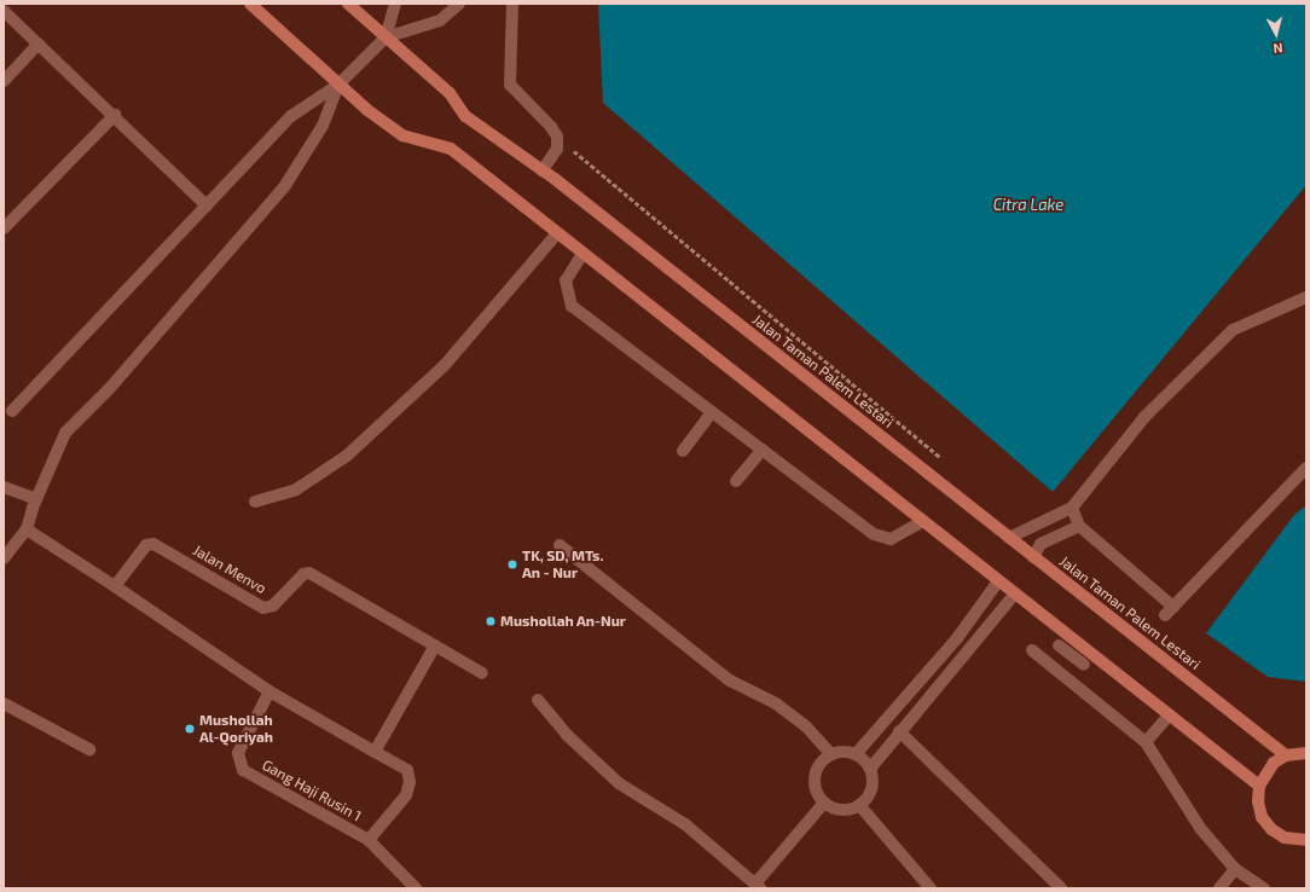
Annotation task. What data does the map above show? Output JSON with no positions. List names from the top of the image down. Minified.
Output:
{"streets":{"street":["Jalan Taman Palem Lestari","Jalan Menvo","Gang Haji Rusin 1"]},"water":["Citra Lake"],"places":["TK, SD, MTs. An - Nur","Mushollah An-Nur","Mushollah Al-Qoriyah"],"north":"bottom"}
